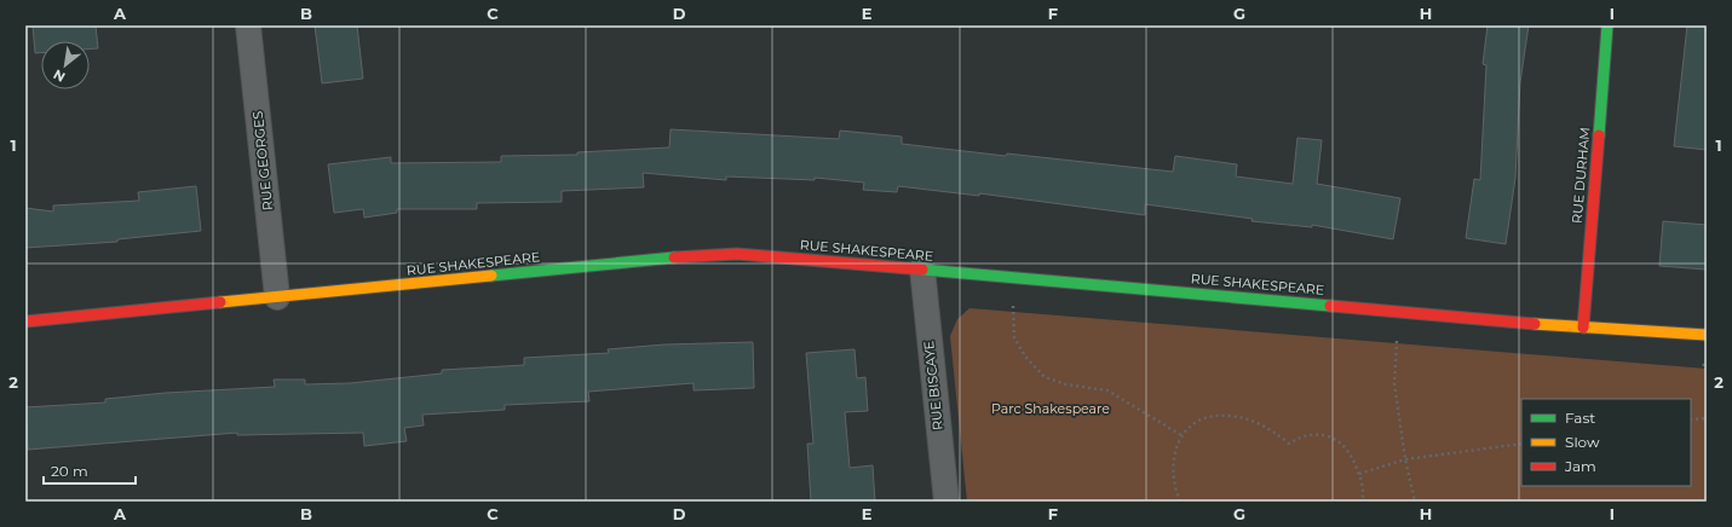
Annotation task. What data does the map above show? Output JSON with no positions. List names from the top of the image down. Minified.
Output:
{"streets":{"street":["RUE GEORGES","RUE DURHAM","RUE SHAKESPEARE","RUE BISCAYE"]},"crossings":[["RUE GEORGES","RUE SHAKESPEARE"],["RUE DURHAM","RUE SHAKESPEARE"],["RUE SHAKESPEARE","RUE BISCAYE"]],"parks":["Parc Shakespeare"],"legend":["Fast","Slow","Jam"],"scale_bar":"20 m","north":"bottom left","grid":{"columns":["A","B","C","D","E","F","G","H","I"],"rows":["1","2"]}}
